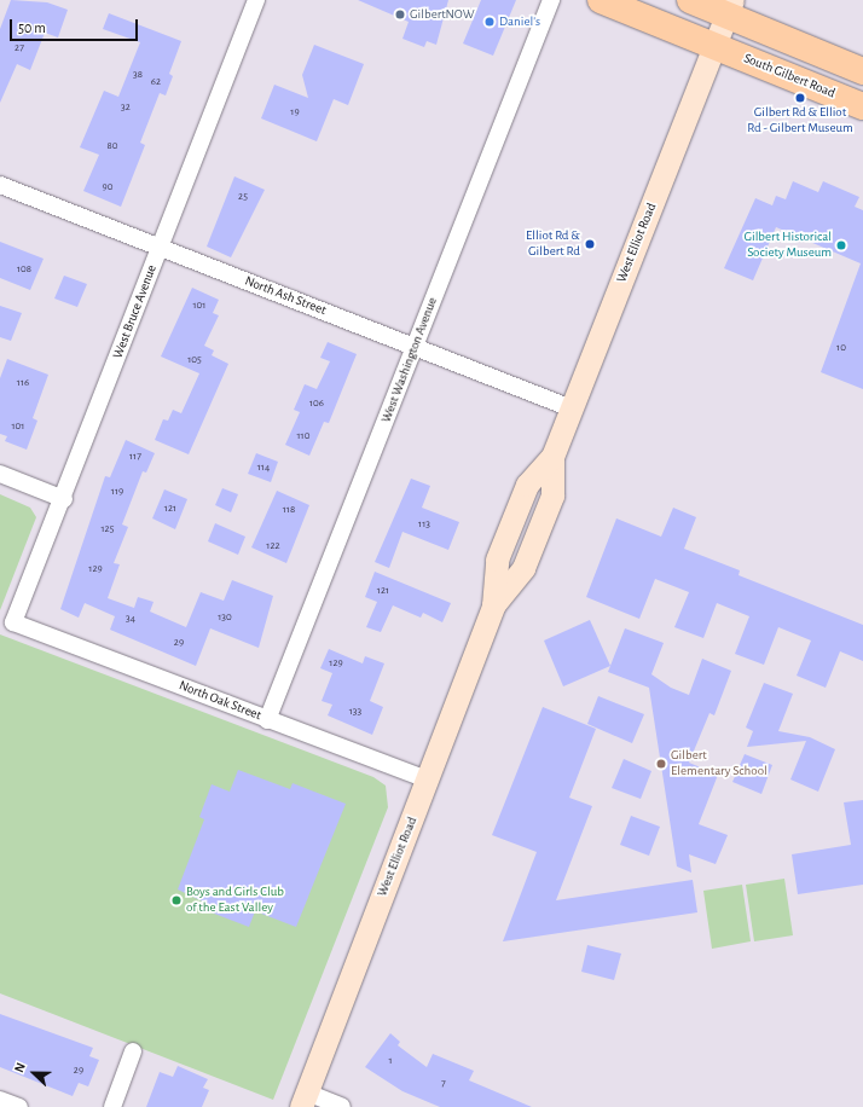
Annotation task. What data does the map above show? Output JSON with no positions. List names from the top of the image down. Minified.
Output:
{"streets":{"main road":["South Gilbert Road","West Elliot Road"],"street":["North Ash Street","West Bruce Avenue","West Washington Avenue","North Oak Street"]},"crossings":[["South Gilbert Road","West Elliot Road"],["West Elliot Road","North Ash Street"],["West Elliot Road","North Oak Street"],["North Ash Street","West Bruce Avenue"],["North Ash Street","West Washington Avenue"],["West Bruce Avenue","North Oak Street"],["West Washington Avenue","North Oak Street"]],"places":["GilbertNOW","Daniel's","Gilbert Rd & Elliot Rd - Gilbert Museum","Elliot Rd & Gilbert Rd","Gilbert Historical Society Museum","Gilbert Elementary School","Boys and Girls Club of the East Valley"],"house_numbers":["27","38","62","32","19","80","90","25","108","101","10","105","116","106","101","110","117","114","119","121","118","113","125","122","129","121","130","34","29","129","133","1","29","7"],"scale_bar":"50 m","north":"left"}
